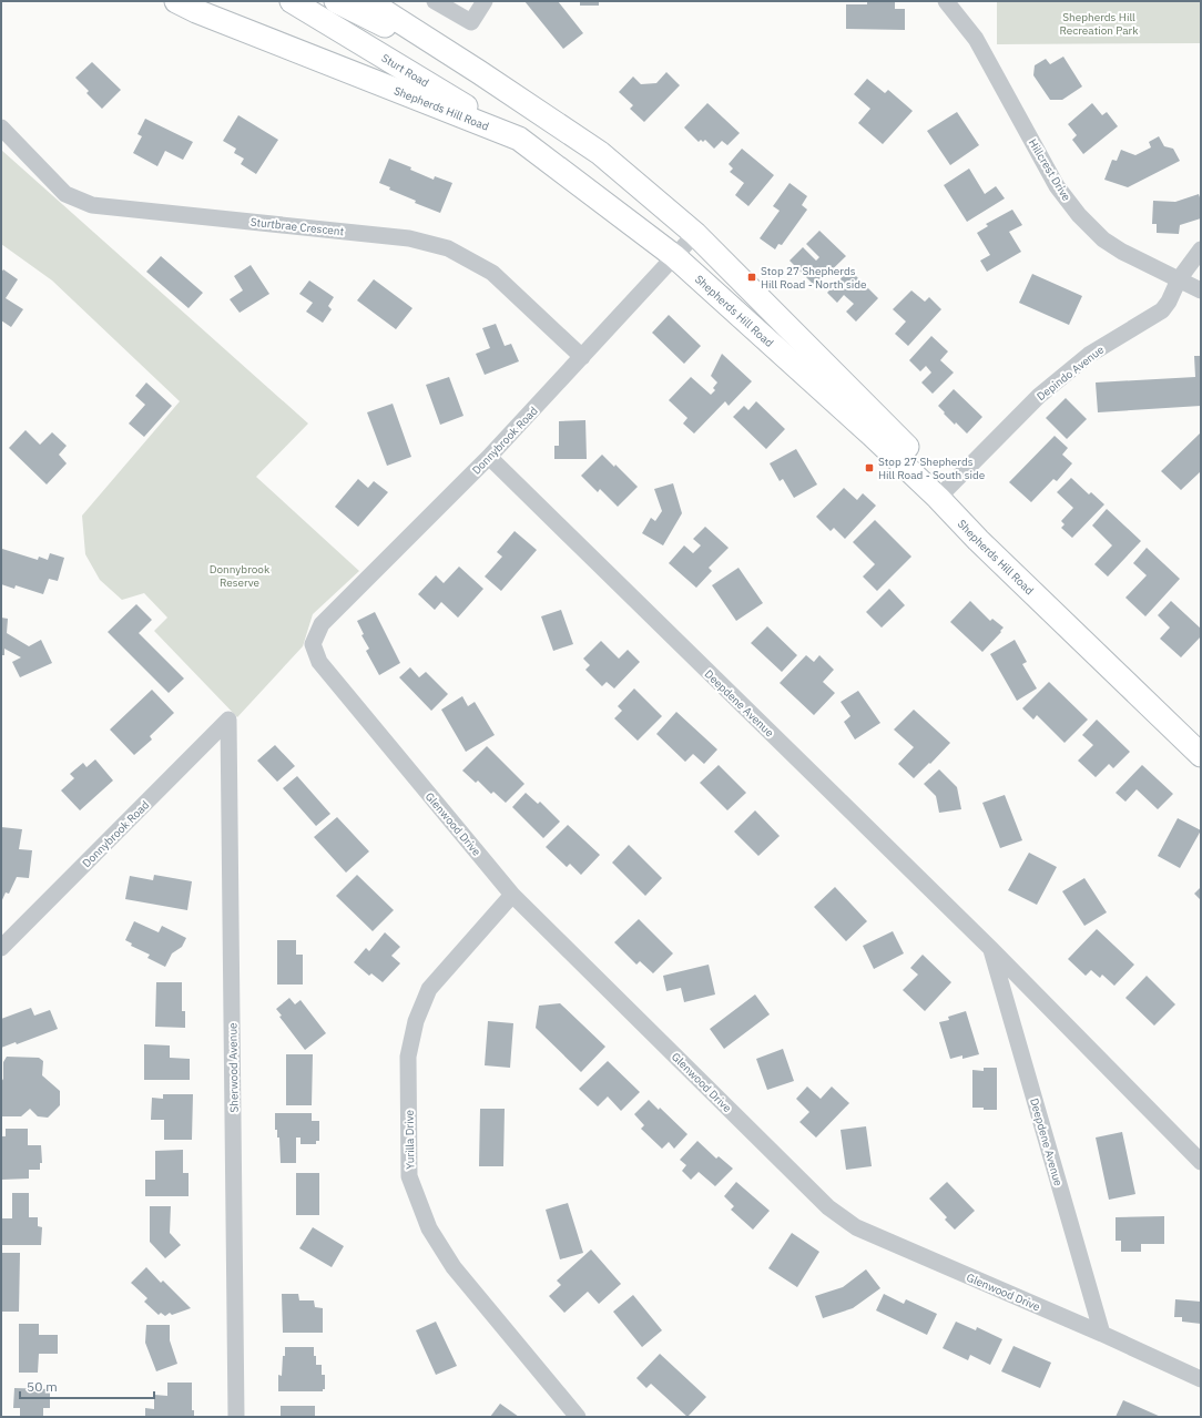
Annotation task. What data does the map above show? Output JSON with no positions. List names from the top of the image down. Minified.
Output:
{"streets":{"main road":["Sturt Road","Shepherds Hill Road"],"street":["Hillcrest Drive","Sturtbrae Crescent","Depindo Avenue","Donnybrook Road","Deepdene Avenue","Glenwood Drive","Sherwood Avenue","Yurilla Drive"]},"crossings":[["Sturt Road","Shepherds Hill Road"],["Shepherds Hill Road","Depindo Avenue"],["Shepherds Hill Road","Donnybrook Road"],["Hillcrest Drive","Depindo Avenue"],["Sturtbrae Crescent","Donnybrook Road"],["Donnybrook Road","Deepdene Avenue"],["Donnybrook Road","Glenwood Drive"],["Donnybrook Road","Sherwood Avenue"],["Deepdene Avenue","Glenwood Drive"],["Glenwood Drive","Yurilla Drive"]],"parks":["Shepherds Hill Recreation Park","Donnybrook Reserve"],"places":{"transit":["Stop 27 Shepherds Hill Road - North side","Stop 27 Shepherds Hill Road - South side"]},"scale_bar":"50 m"}
